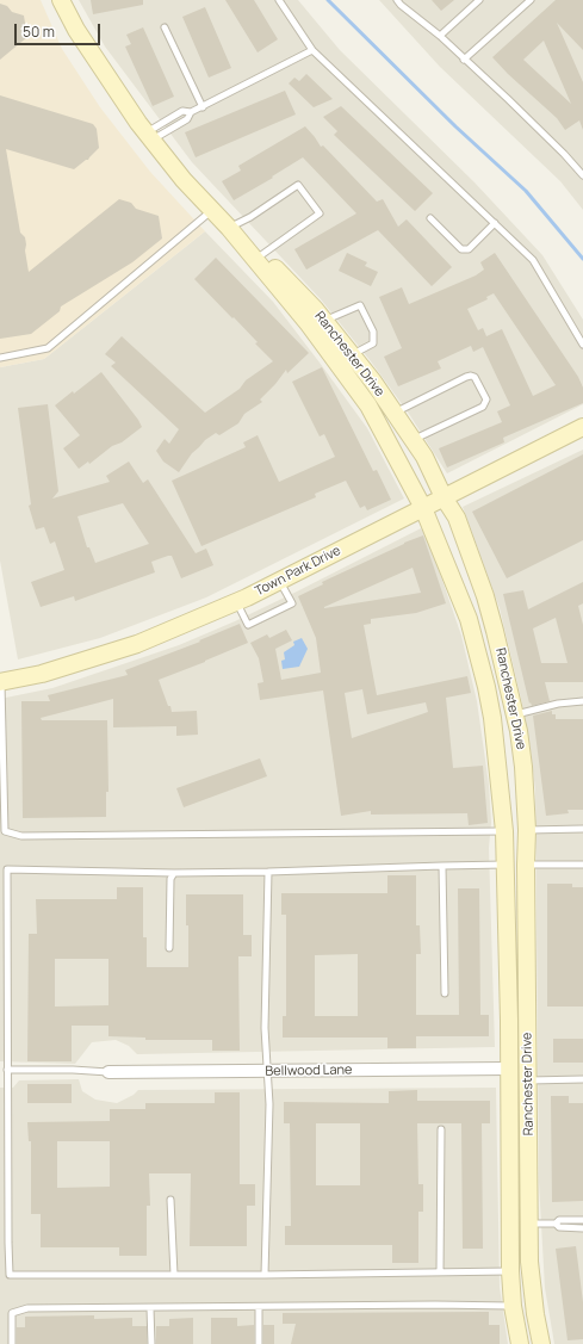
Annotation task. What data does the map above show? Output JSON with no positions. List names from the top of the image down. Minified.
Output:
{"streets":{"street":["Ranchester Drive","Town Park Drive","Bellwood Lane"]},"crossings":[["Ranchester Drive","Town Park Drive"],["Ranchester Drive","Bellwood Lane"]],"scale_bar":"50 m"}
